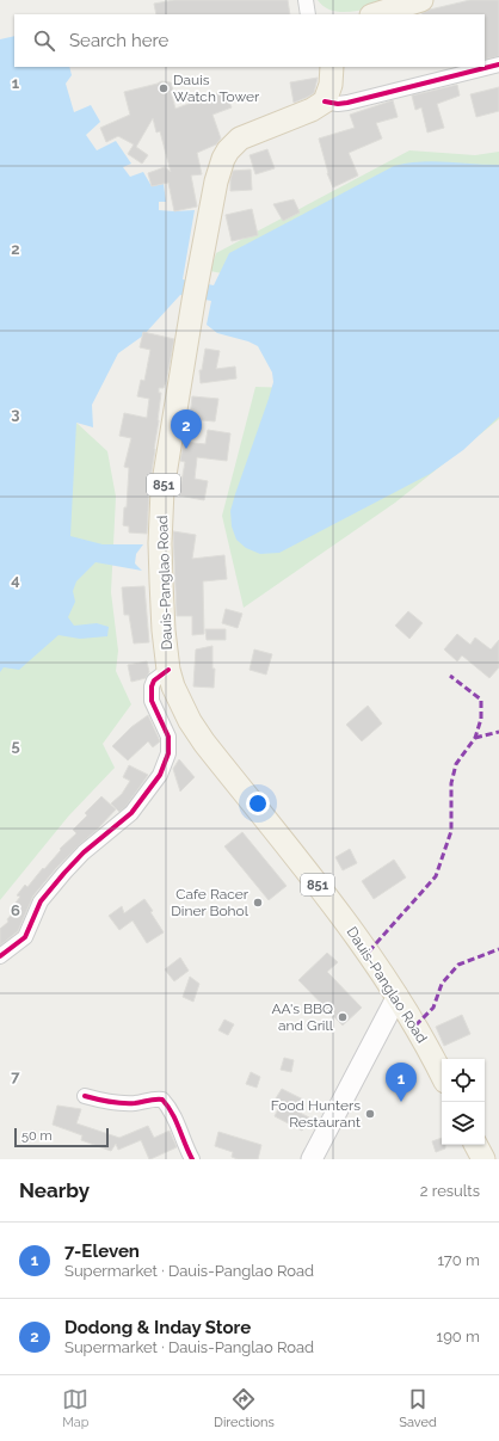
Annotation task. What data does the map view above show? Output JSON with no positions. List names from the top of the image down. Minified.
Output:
{"streets":{"main road":["851","Dauis-Panglao Road"]},"places":["Dauis Watch Tower","Cafe Racer Diner Bohol","AA's BBQ and Grill","Food Hunters Restaurant"],"scale_bar":"50 m","page":{"search":"Search here","pins":["2","1"],"scale":"50 m","heading":["Nearby","2 results"],"list":[{"mark":"1","name":"7-Eleven","note":"Supermarket · Dauis-Panglao Road","value":"170 m"},{"mark":"2","name":"Dodong & Inday Store","note":"Supermarket · Dauis-Panglao Road","value":"190 m"}],"nav":["Map","Directions","Saved"]},"grid":{"rows":["1","2","3","4","5","6","7"]}}
